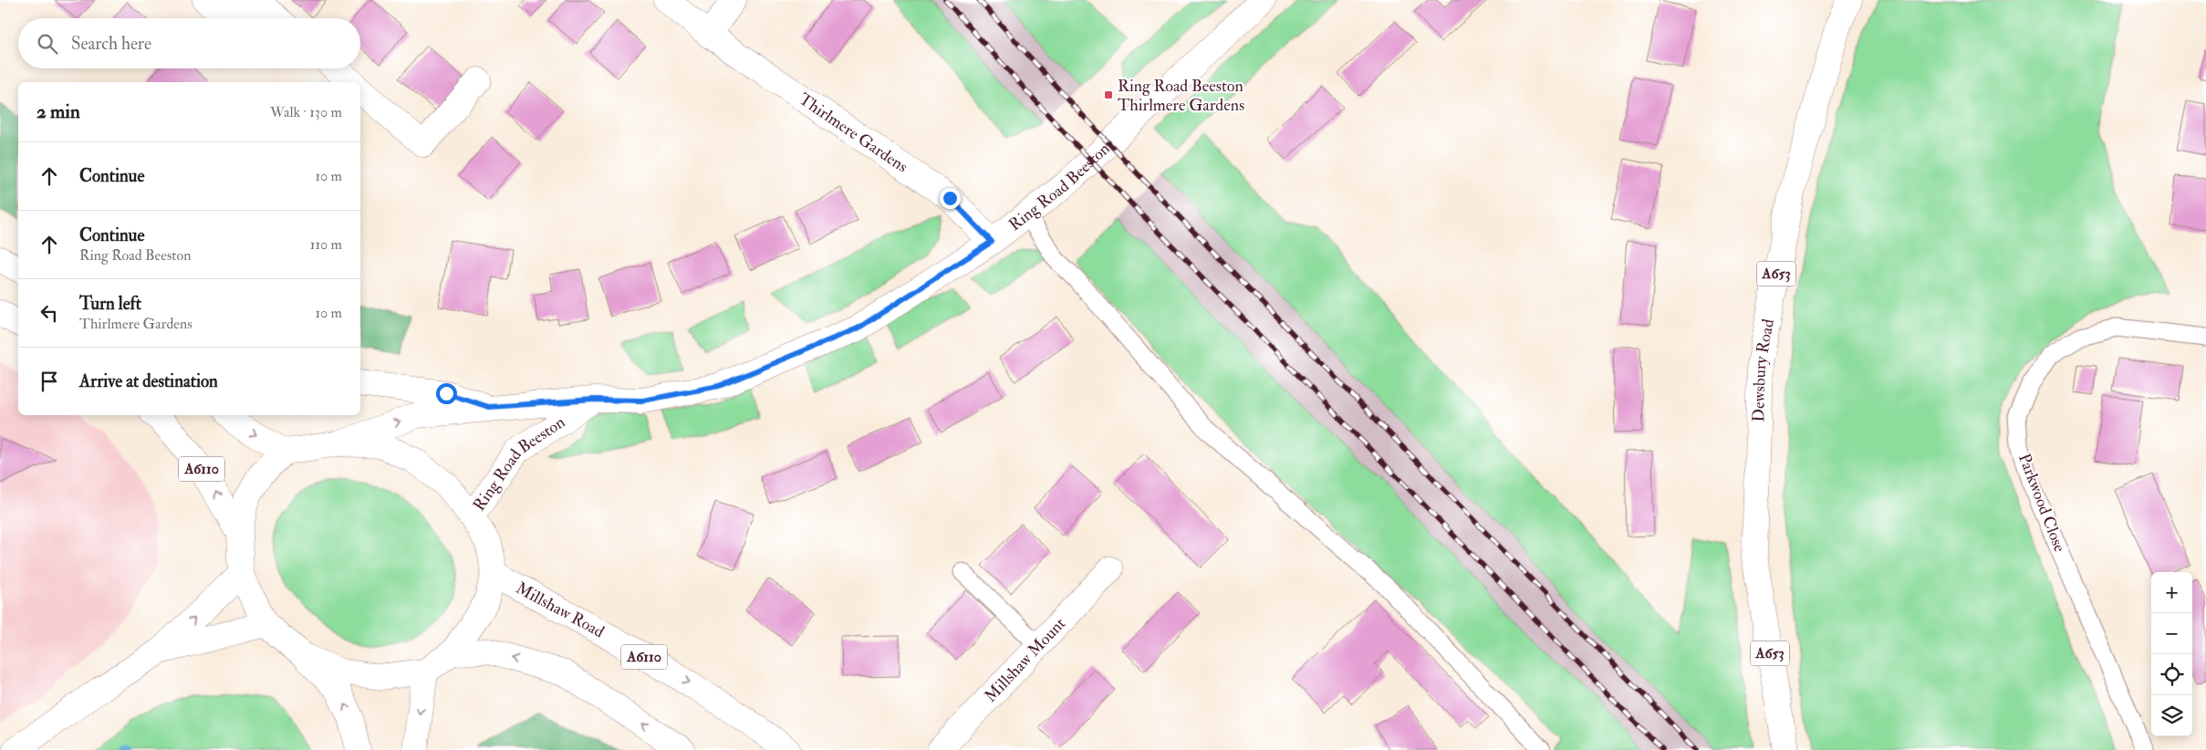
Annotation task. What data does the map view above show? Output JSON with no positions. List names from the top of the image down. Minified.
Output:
{"streets":{"main road":["Thirlmere Gardens","Ring Road Beeston","A653","Dewsbury Road","A6110","Millshaw Road","Millshaw Mount"],"lane":["Parkwood Close"]},"crossings":[["Thirlmere Gardens","Ring Road Beeston"]],"places":{"transit":["Ring Road Beeston Thirlmere Gardens"]},"page":{"search":"Search here","heading":["2 min","Walk · 130 m"],"list":[["Continue","10 m"],["Continue","Ring Road Beeston","110 m"],["Turn left","Thirlmere Gardens","10 m"],"Arrive at destination"],"map_buttons":["+","−"]}}
